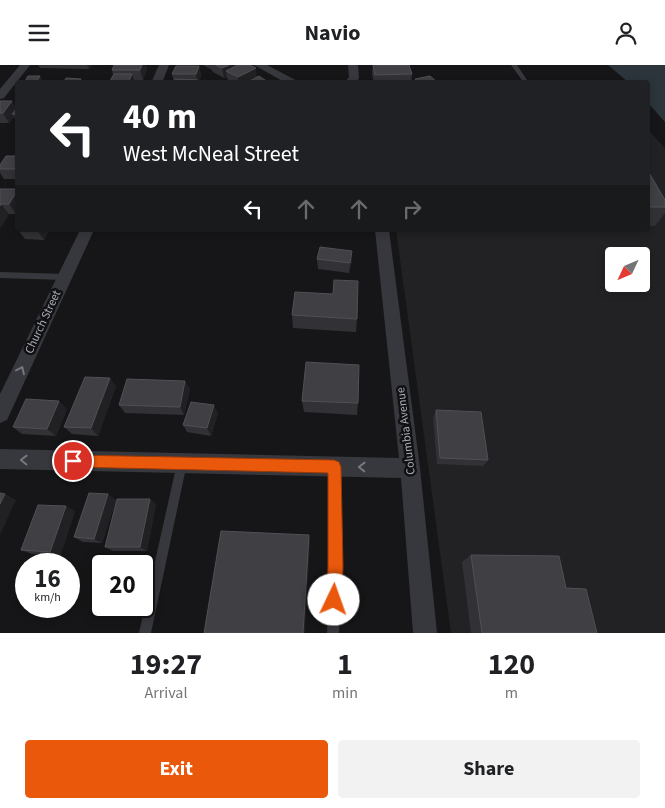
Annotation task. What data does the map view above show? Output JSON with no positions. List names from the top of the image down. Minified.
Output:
{"streets":{"street":["Church Street","Columbia Avenue"]},"one_way":["Church Street"],"north":"bottom left","page":{"header":"Navio","turn":["40 m","West McNeal Street"],"speed":"16 km/h","limit":"20","eta":["19:27","Arrival","1","min","120","m"],"buttons":["Exit","Share"]}}
